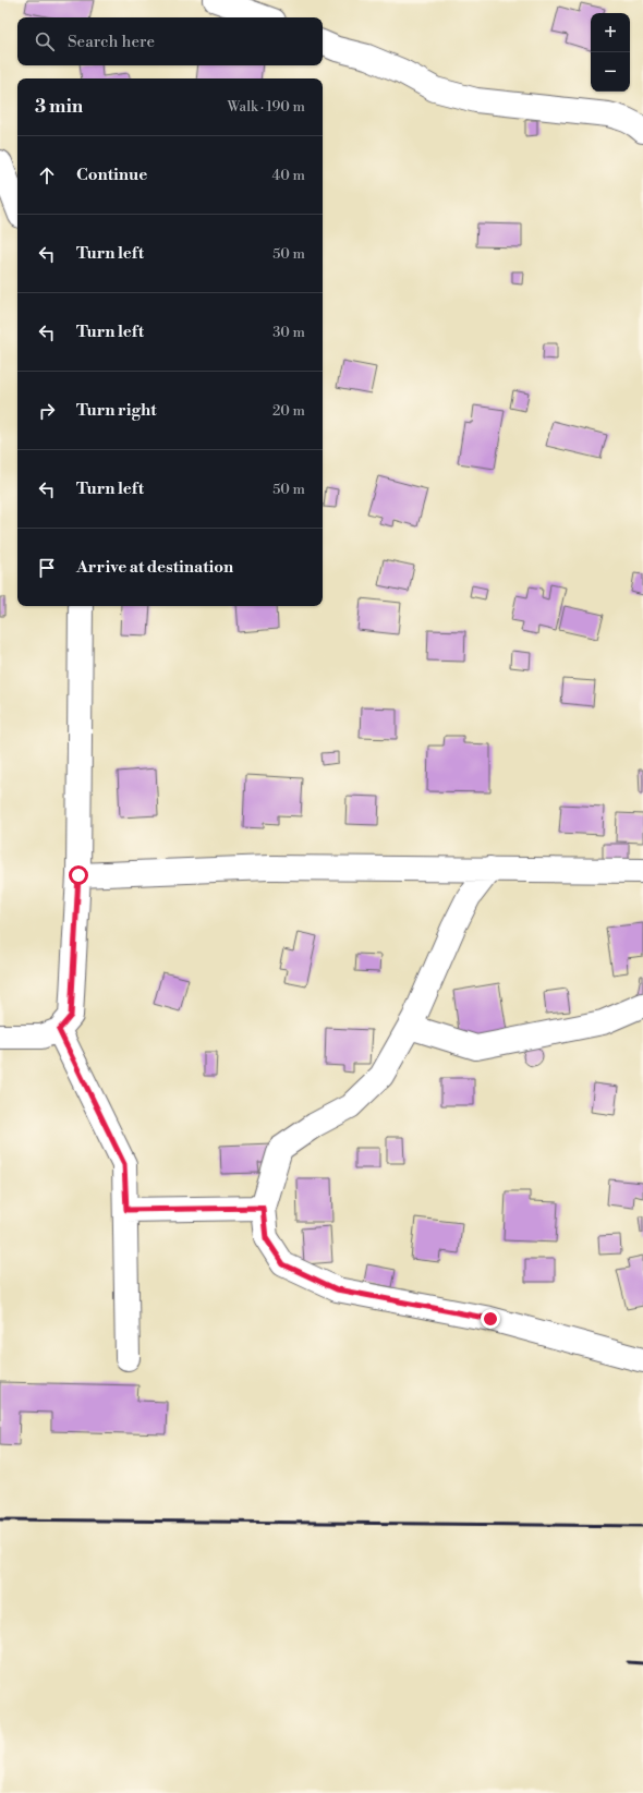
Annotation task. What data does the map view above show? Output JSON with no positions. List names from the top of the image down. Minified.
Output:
{"page":{"map_buttons":["+","−"],"search":"Search here","heading":["3 min","Walk · 190 m"],"list":[["Continue","40 m"],["Turn left","50 m"],["Turn left","30 m"],["Turn right","20 m"],["Turn left","50 m"],"Arrive at destination"]}}
